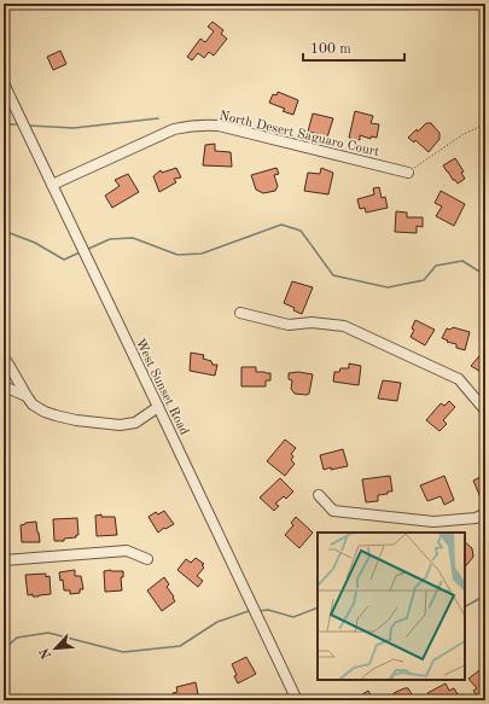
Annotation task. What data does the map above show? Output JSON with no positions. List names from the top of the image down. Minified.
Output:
{"streets":{"street":["North Desert Saguaro Court","West Sunset Road"]},"crossings":[["North Desert Saguaro Court","West Sunset Road"]],"scale_bar":"100 m","north":"bottom left"}
